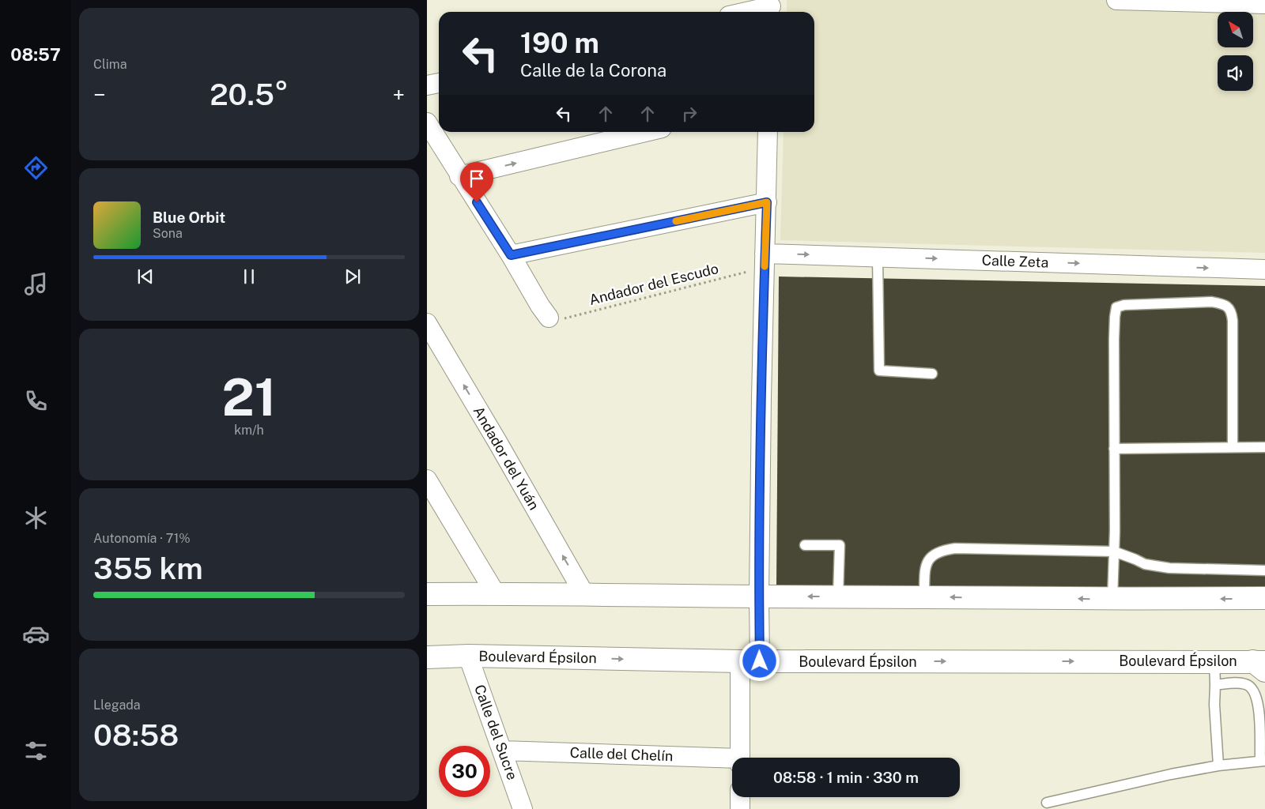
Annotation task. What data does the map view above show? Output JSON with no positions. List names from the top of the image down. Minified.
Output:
{"streets":{"street":["Calle Zeta","Andador del Yuán","Boulevard Épsilon","Calle del Sucre","Calle del Chelín"],"path":["Andador del Escudo"]},"crossings":[["Calle Zeta","Andador del Escudo"],["Boulevard Épsilon","Calle del Sucre"],["Calle del Sucre","Calle del Chelín"]],"one_way":["Calle Zeta"],"north":"top left","page":{"tabs":"08:57","tile":["Clima",["21","km/h"],["Autonomía · 71%","355 km"],["Llegada","08:58"]],"turn":["190 m","Calle de la Corona"],"heat":["−","20.5°","+"],"song":["Blue Orbit","Sona"],"limit":"30","trip":"08:58 · 1 min · 330 m"}}
